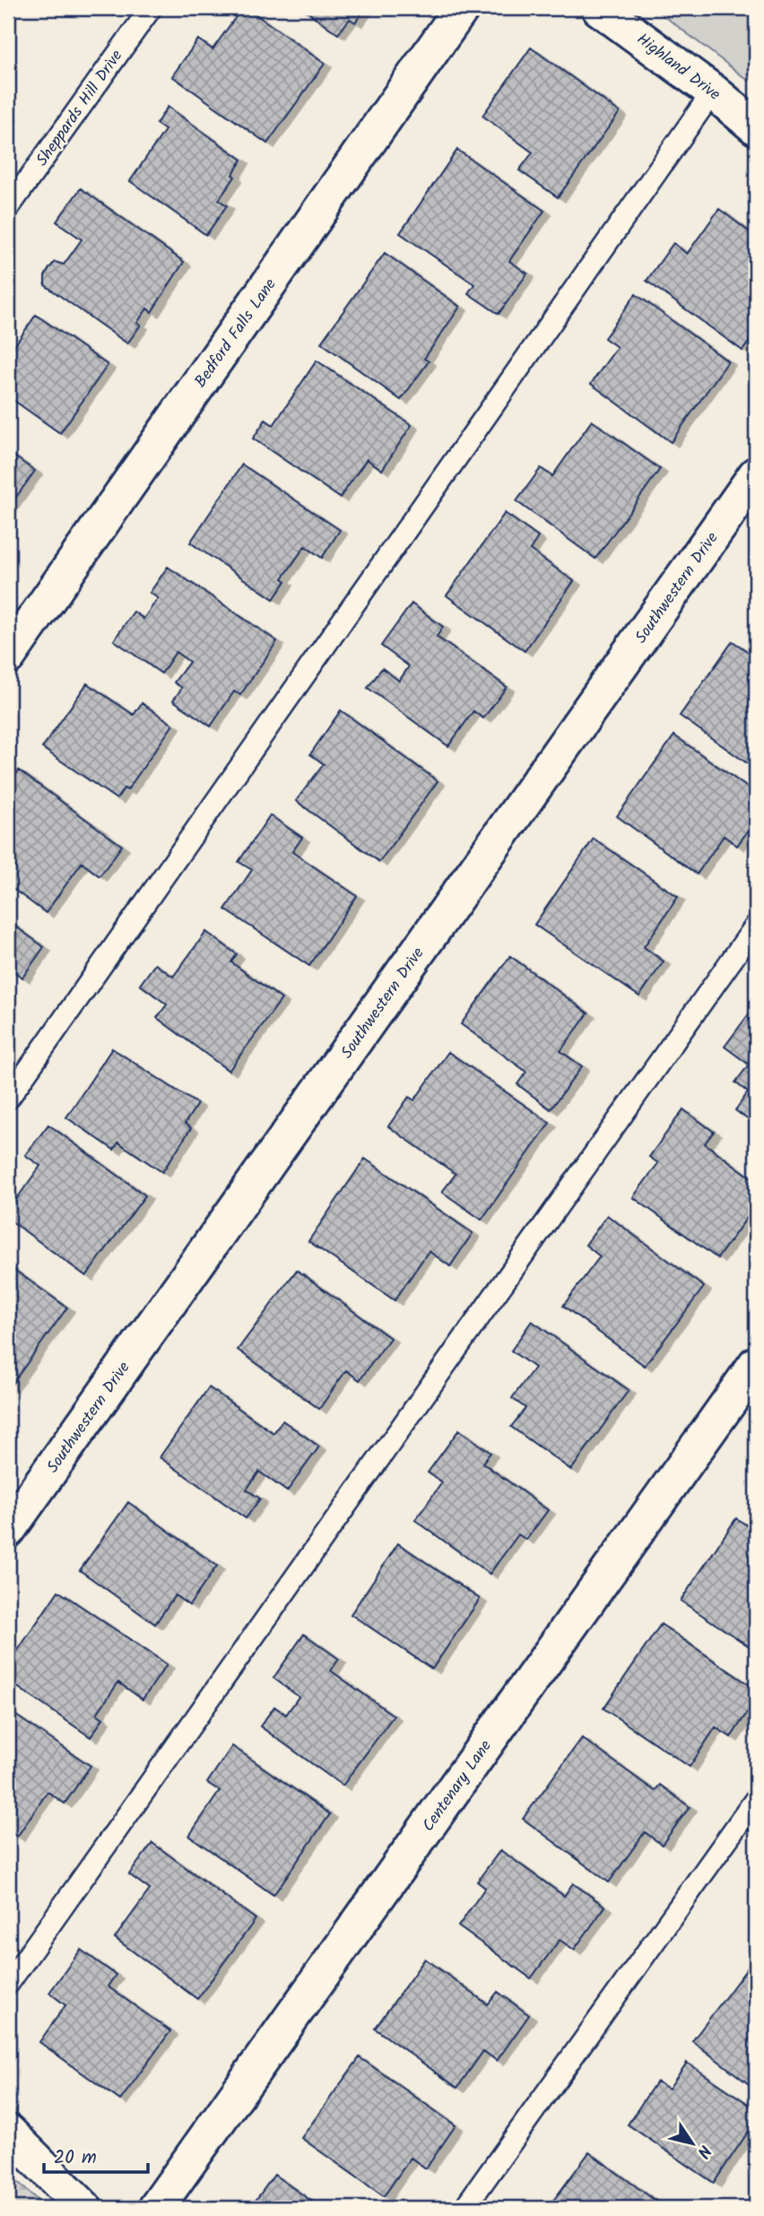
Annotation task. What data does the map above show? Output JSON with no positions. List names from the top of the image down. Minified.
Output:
{"streets":{"street":["Highland Drive","Bedford Falls Lane","Southwestern Drive","Centenary Lane"],"lane":["Sheppards Hill Drive"]},"scale_bar":"20 m","north":"bottom right"}
